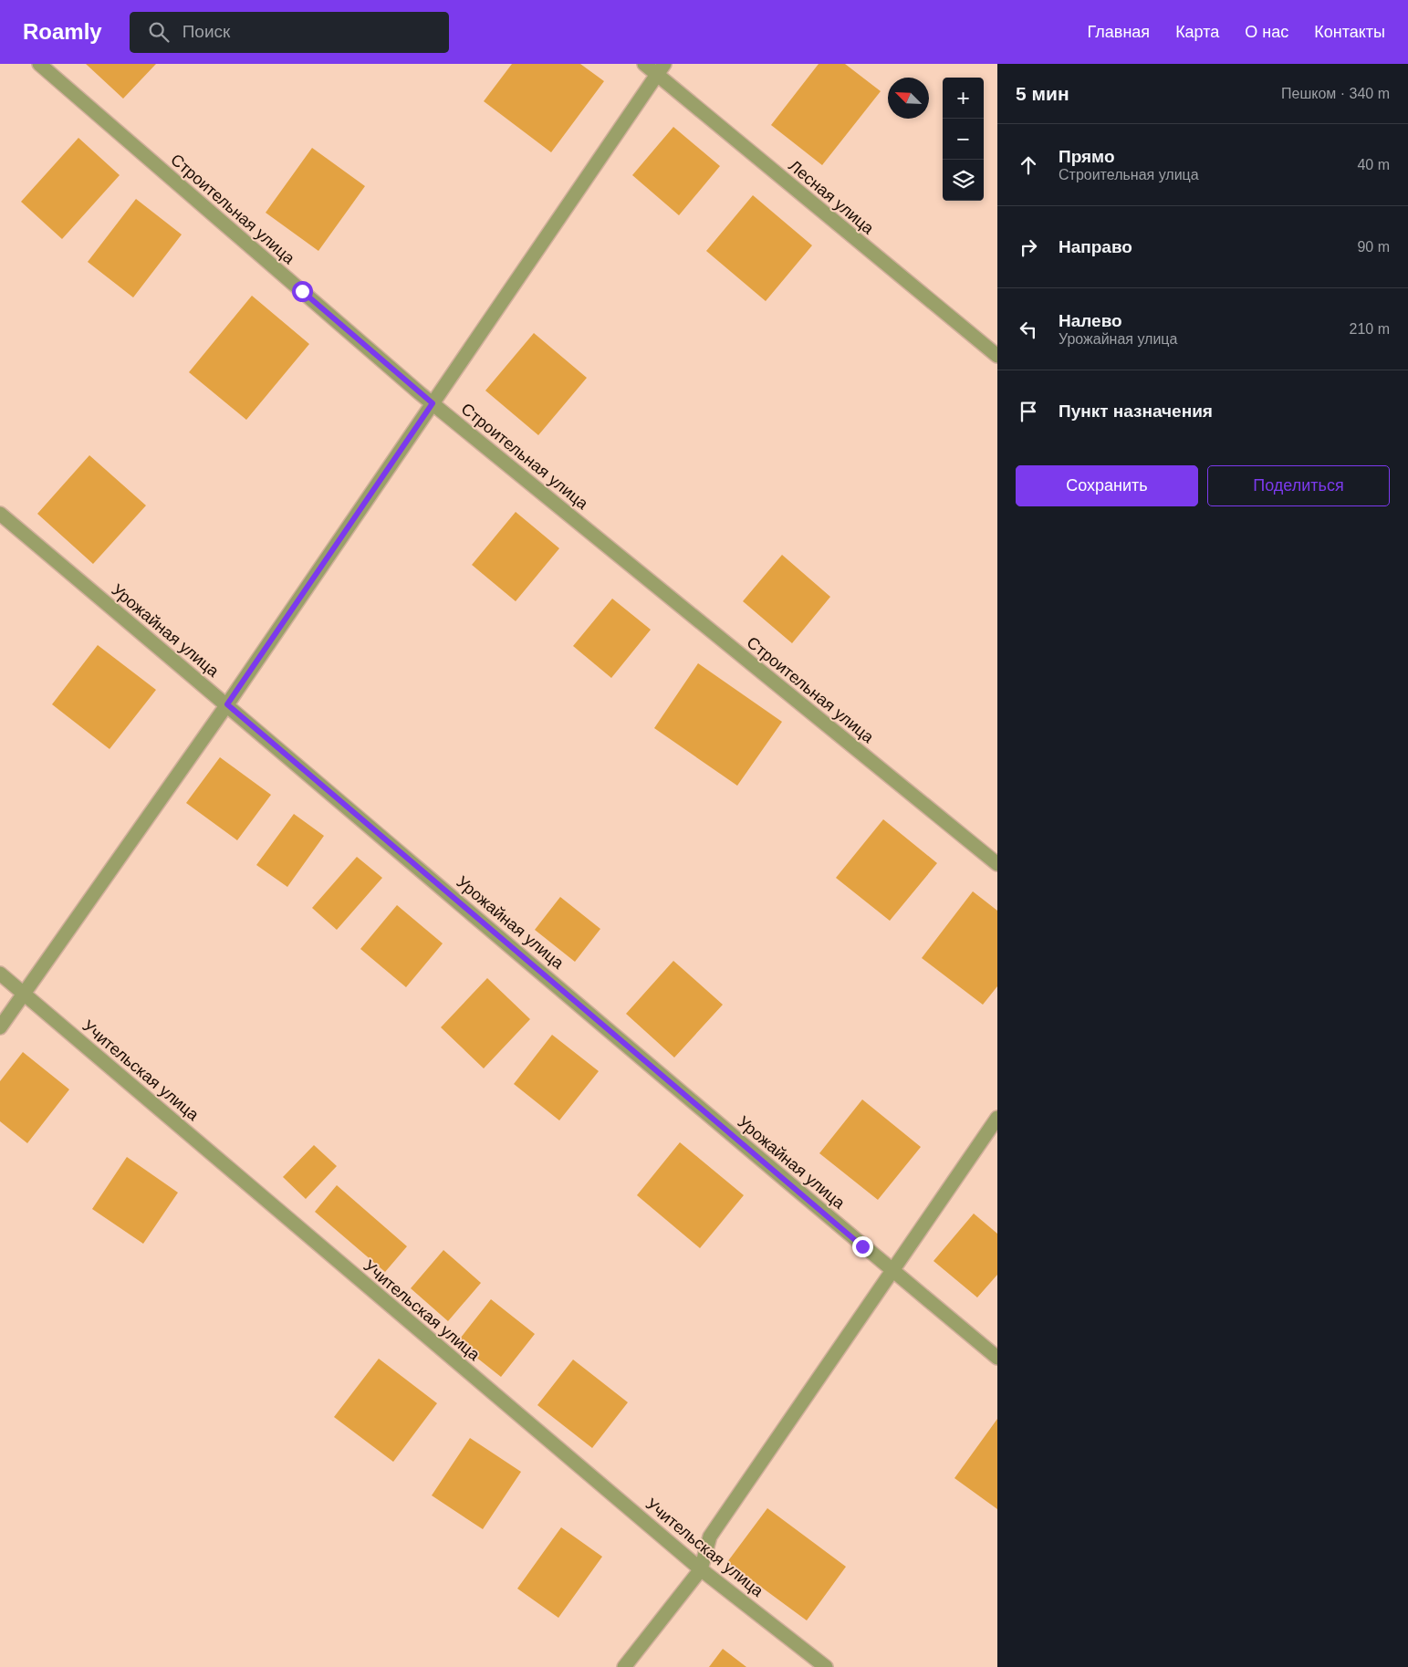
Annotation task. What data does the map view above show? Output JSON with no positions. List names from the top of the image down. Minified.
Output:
{"streets":{"street":["Лесная улица","Строительная улица","Урожайная улица","Учительская улица"]},"north":"top left","page":{"header":"Roamly","search":"Поиск","nav":["Главная","Карта","О нас","Контакты"],"heading":["5 мин","Пешком · 340 m"],"map_buttons":["+","−"],"list":[["Прямо","Строительная улица","40 m"],["Направо","90 m"],["Налево","Урожайная улица","210 m"],"Пункт назначения"],"buttons":["Сохранить","Поделиться"]}}
